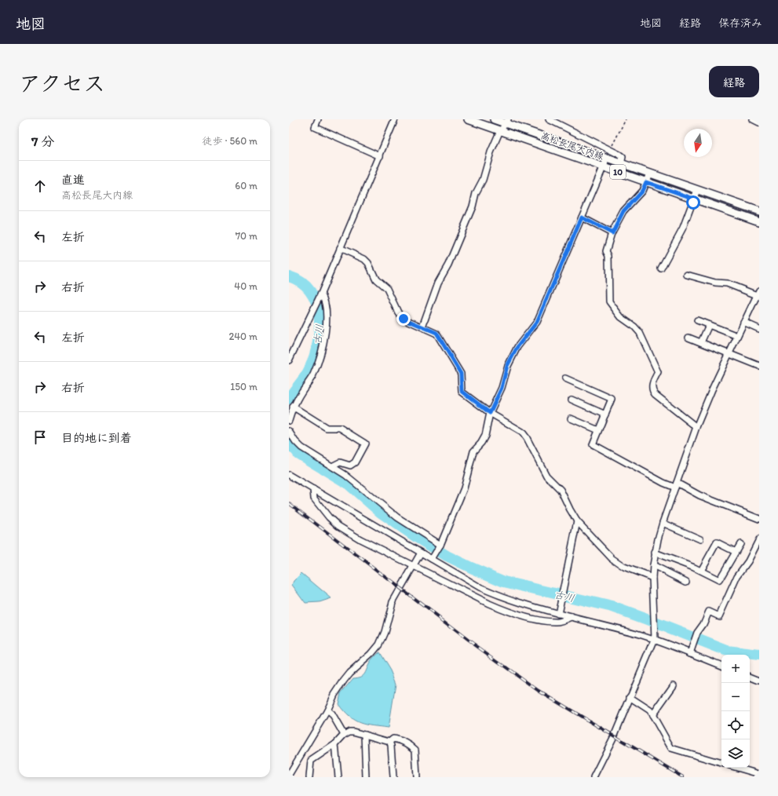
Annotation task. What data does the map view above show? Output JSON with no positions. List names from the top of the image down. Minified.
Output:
{"streets":{"main road":["高松長尾大内線","10"]},"water":["古川"],"north":"bottom","page":{"header":"地図","nav":["地図","経路","保存済み"],"title":"アクセス","buttons":"経路","heading":["7 分","徒歩 · 560 m"],"list":[["直進","高松長尾大内線","60 m"],["左折","70 m"],["右折","40 m"],["左折","240 m"],["右折","150 m"],"目的地に到着"],"map_buttons":["+","−"]}}
